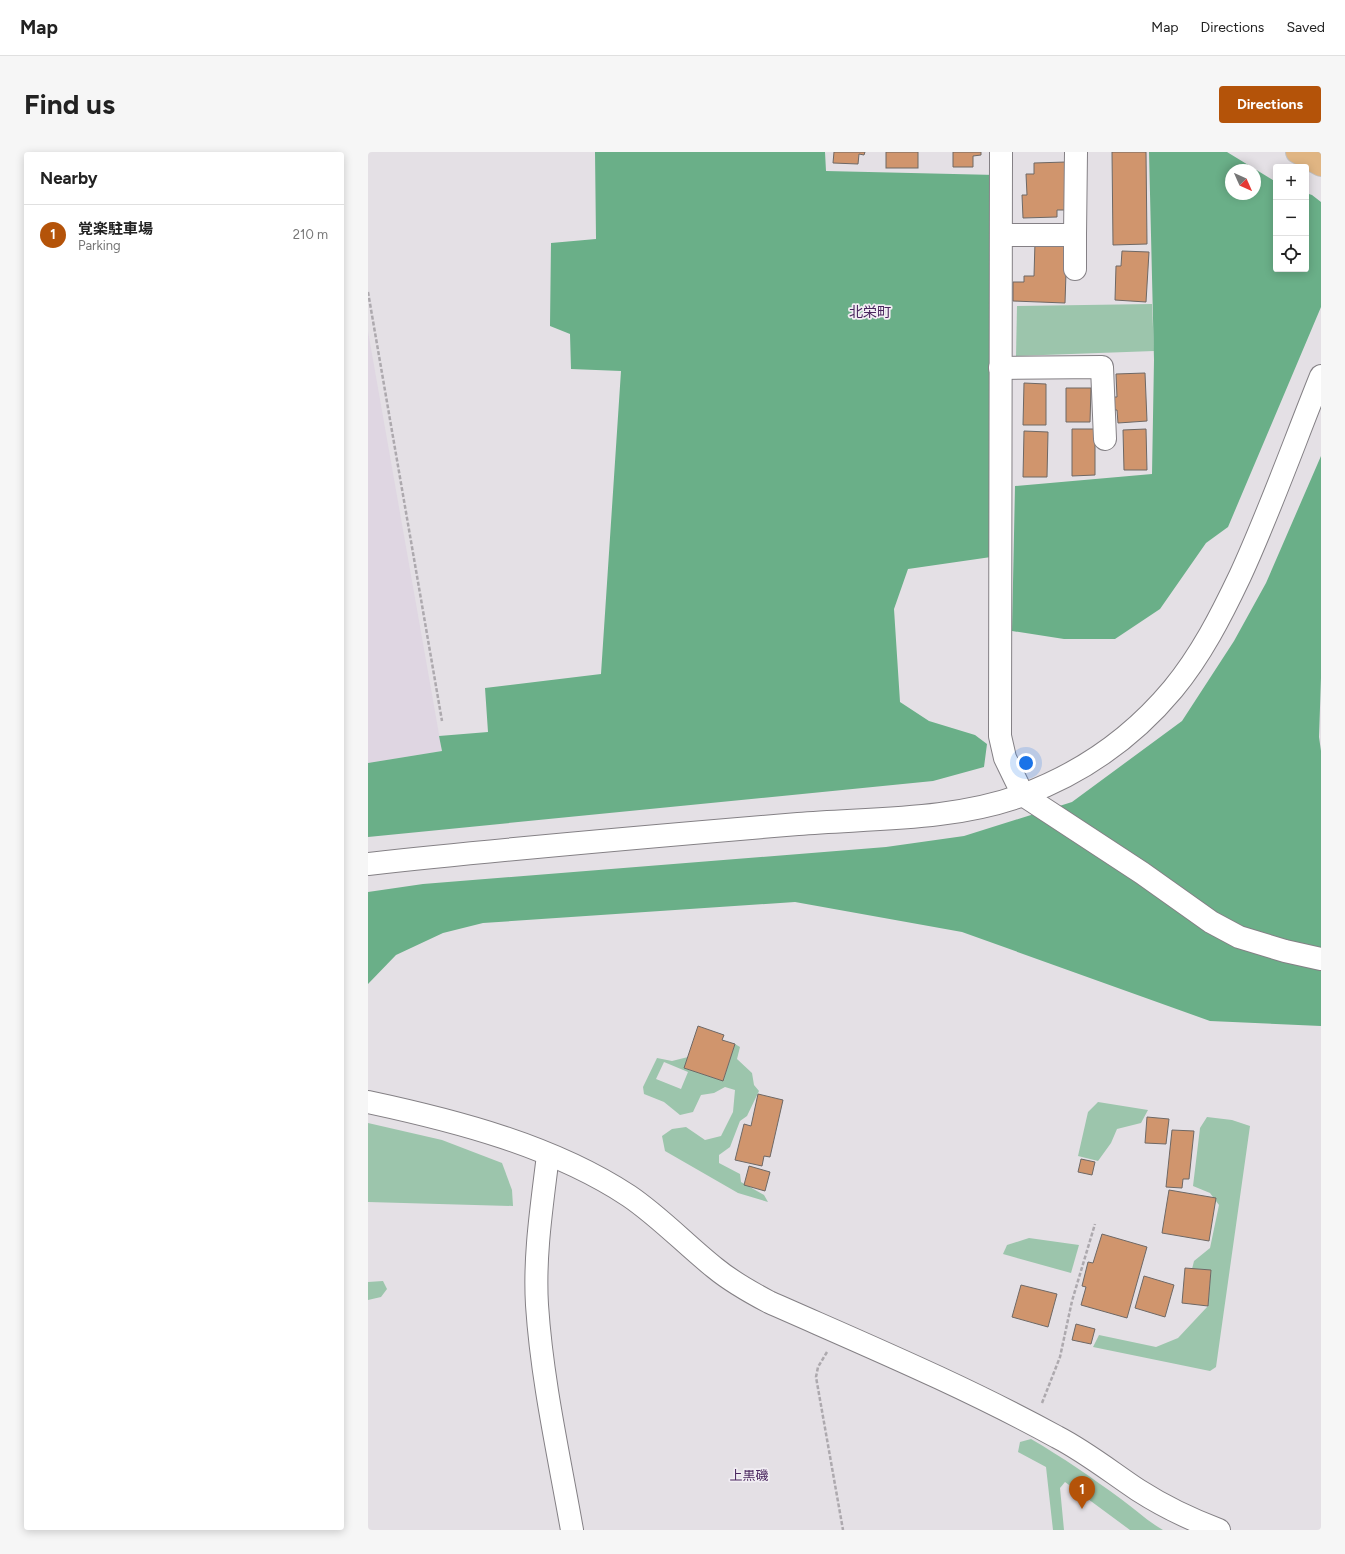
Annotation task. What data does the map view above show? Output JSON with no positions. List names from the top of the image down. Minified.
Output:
{"districts":["北栄町","上黒磯"],"north":"bottom right","page":{"header":"Map","nav":["Map","Directions","Saved"],"buttons":"Directions","title":"Find us","heading":"Nearby","map_buttons":["+","−"],"list":[{"mark":"1","name":"覚楽駐車場","note":"Parking","value":"210 m"}],"pins":"1"}}
